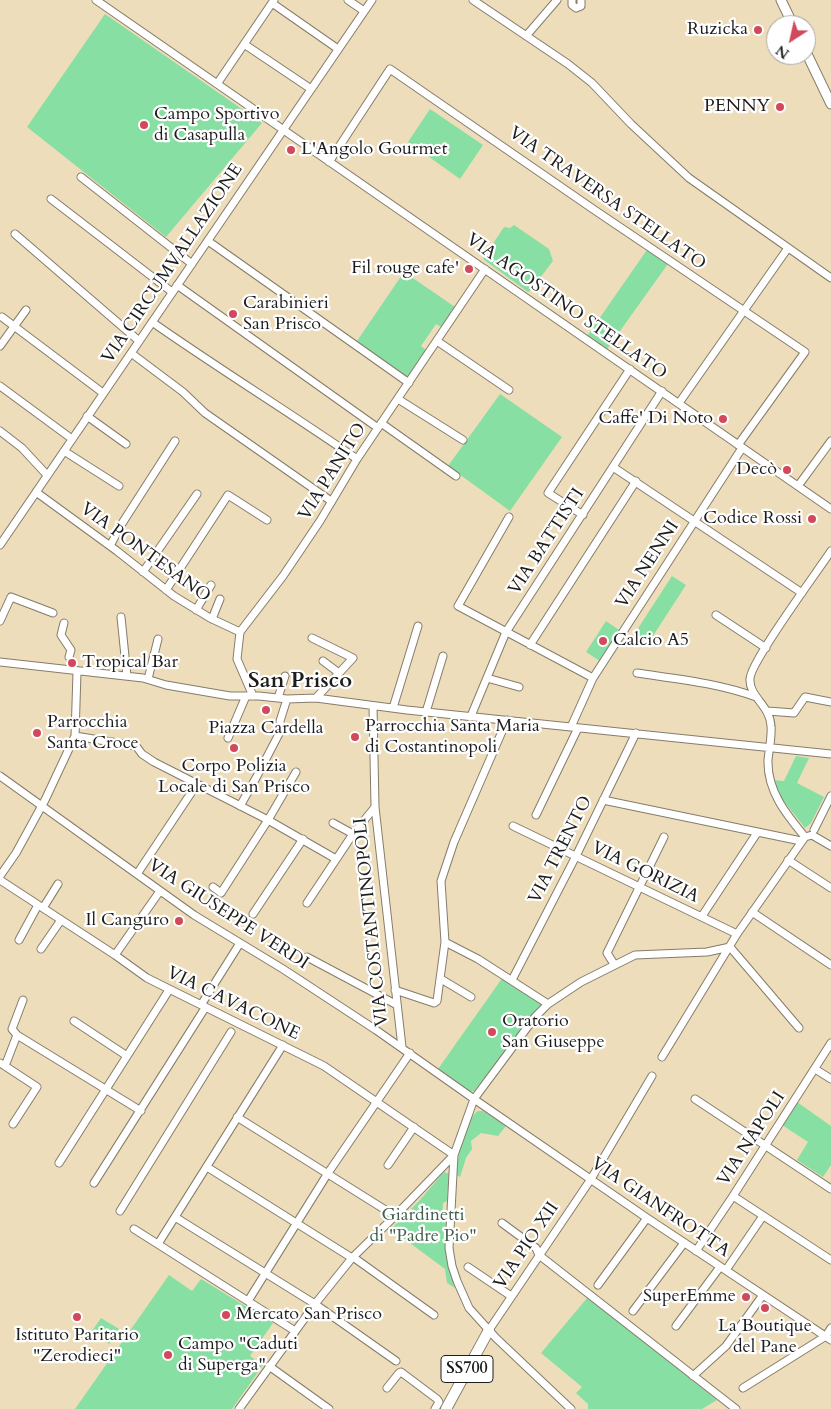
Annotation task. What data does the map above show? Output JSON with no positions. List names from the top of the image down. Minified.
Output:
{"streets":{"highway":["SS700"],"street":["VIA TRAVERSA STELLATO","VIA CIRCUMVALLAZIONE","VIA AGOSTINO STELLATO","VIA PANITO","VIA BATTISTI","VIA PONTESANO","VIA NENNI","VIA TRENTO","VIA GORIZIA","VIA GIUSEPPE VERDI","VIA COSTANTINOPOLI","VIA CAVACONE","VIA NAPOLI","VIA GIANFROTTA","VIA PIO XII"]},"crossings":[["VIA TRAVERSA STELLATO","VIA AGOSTINO STELLATO"],["VIA TRAVERSA STELLATO","VIA NENNI"],["VIA CIRCUMVALLAZIONE","VIA AGOSTINO STELLATO"],["VIA CIRCUMVALLAZIONE","VIA PONTESANO"],["VIA AGOSTINO STELLATO","VIA PANITO"],["VIA AGOSTINO STELLATO","VIA BATTISTI"],["VIA AGOSTINO STELLATO","VIA NENNI"],["VIA PANITO","VIA PONTESANO"],["VIA TRENTO","VIA GORIZIA"],["VIA GIUSEPPE VERDI","VIA COSTANTINOPOLI"],["VIA COSTANTINOPOLI","VIA GIANFROTTA"],["VIA NAPOLI","VIA GIANFROTTA"],["VIA GIANFROTTA","VIA PIO XII"],["VIA PIO XII","SS700"]],"districts":["San Prisco"],"parks":["Giardinetti di \"Padre Pio\""],"places":["Ruzicka","PENNY","Campo Sportivo di Casapulla","L'Angolo Gourmet","Fil rouge cafe'","Carabinieri San Prisco","Caffe' Di Noto","Decò","Codice Rossi","Calcio A5","Tropical Bar","Piazza Cardella","Parrocchia Santa Croce","Parrocchia Santa Maria di Costantinopoli","Corpo Polizia Locale di San Prisco","Il Canguro","Oratorio San Giuseppe","SuperEmme","La Boutique del Pane","Mercato San Prisco","Istituto Paritario \"Zerodieci\"","Campo \"Caduti di Superga\""],"north":"bottom left"}
